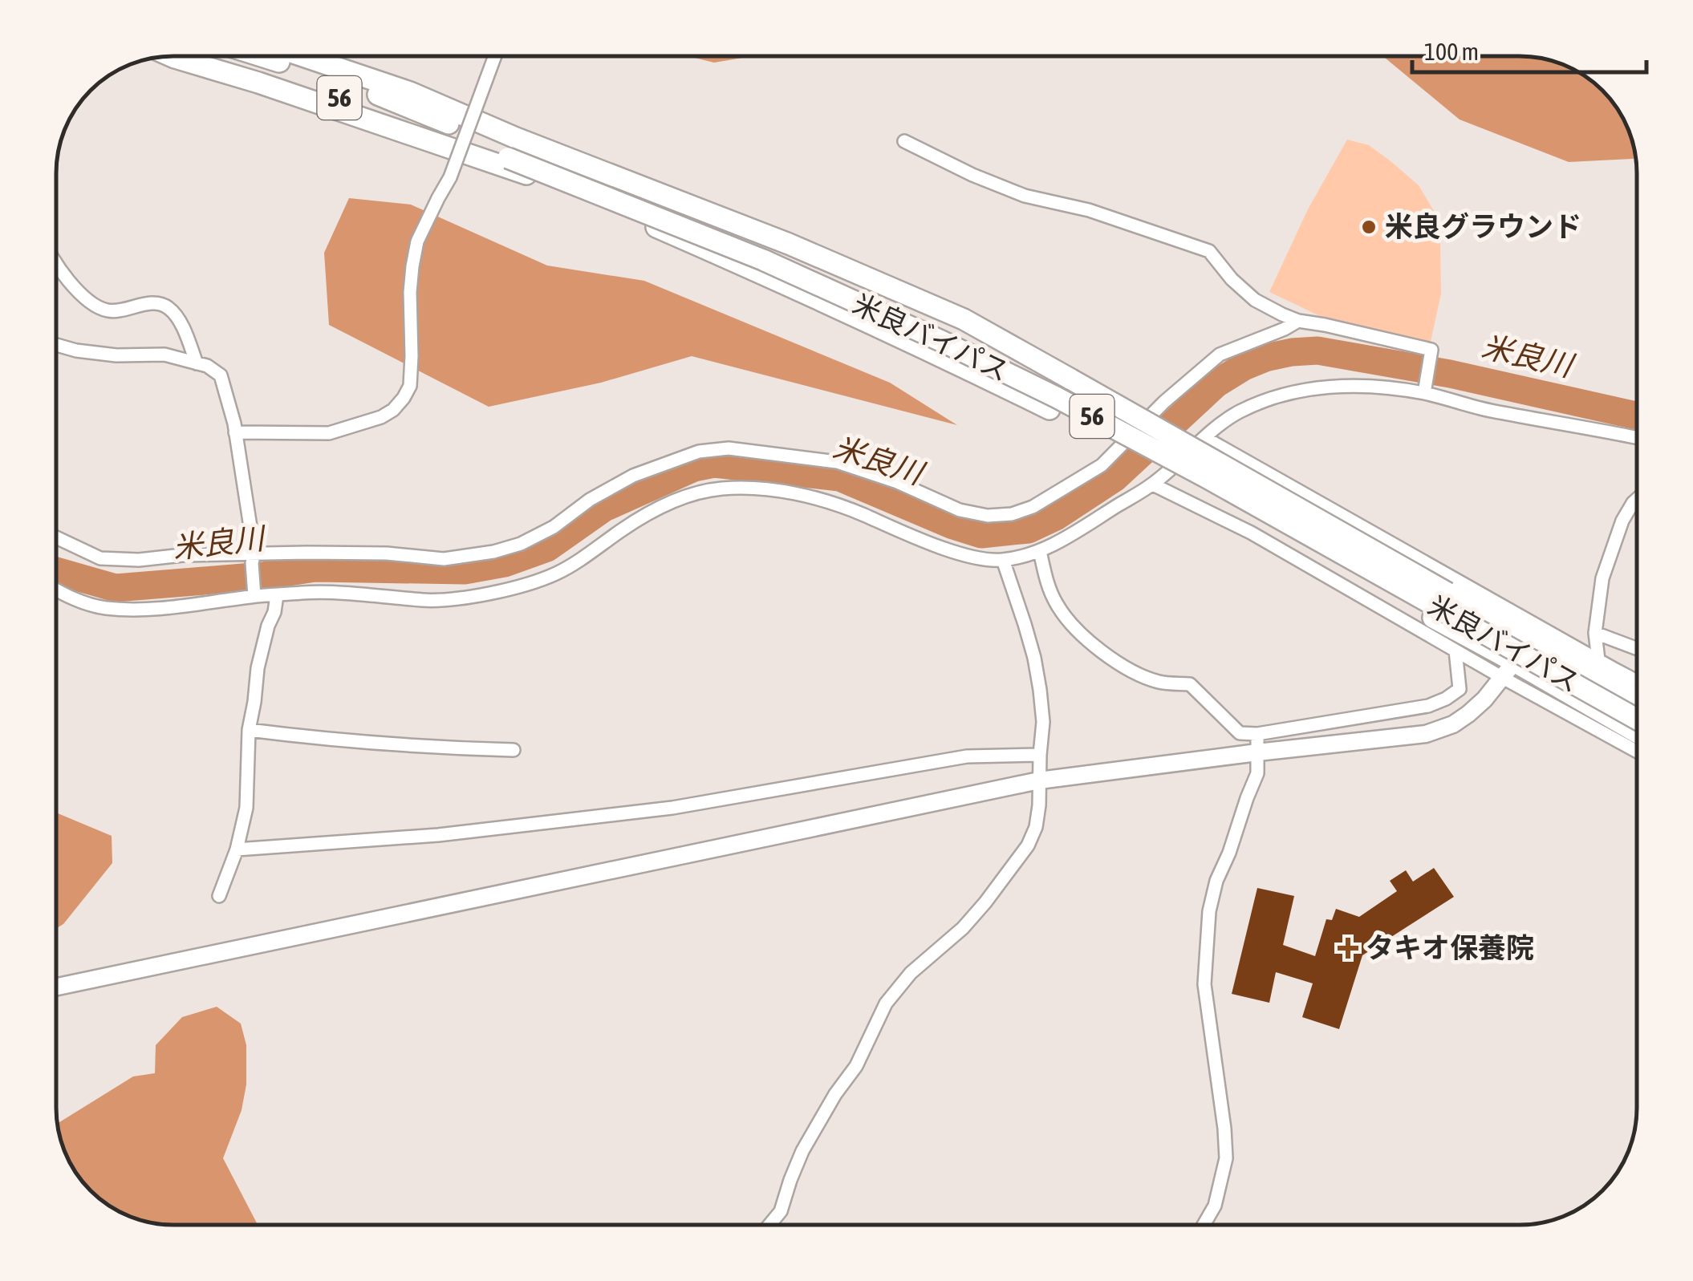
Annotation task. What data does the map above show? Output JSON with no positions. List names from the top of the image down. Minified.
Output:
{"streets":{"main road":["56","米良バイパス"]},"water":["米良川"],"places":{"other":["米良グラウンド"],"health":["タキオ保養院"]},"scale_bar":"100 m"}
